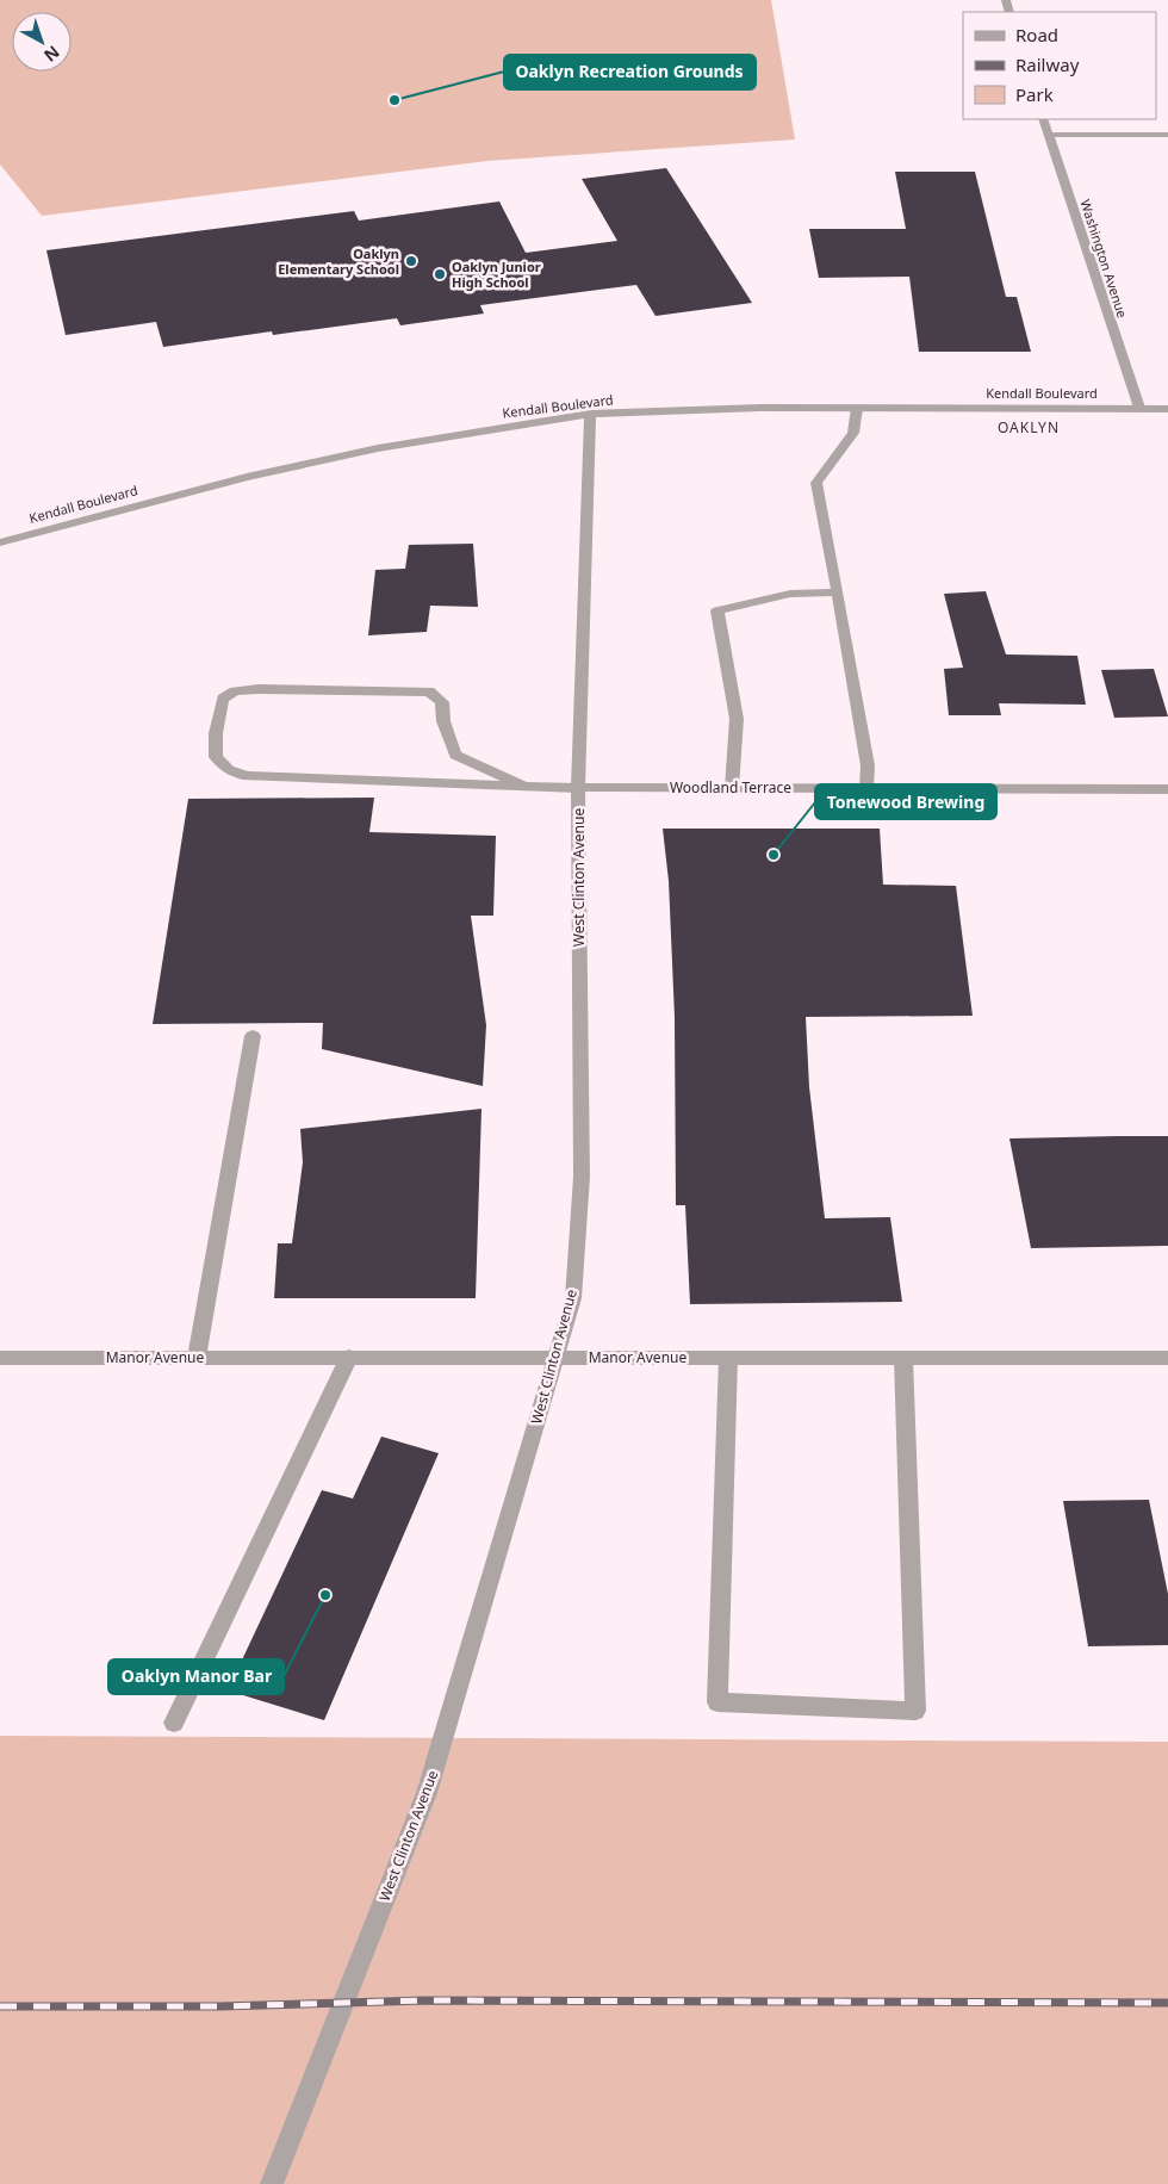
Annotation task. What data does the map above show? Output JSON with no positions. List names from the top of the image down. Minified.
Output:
{"streets":{"street":["Washington Avenue","Kendall Boulevard","Woodland Terrace","West Clinton Avenue","Manor Avenue"]},"crossings":[["Washington Avenue","Kendall Boulevard"],["Kendall Boulevard","West Clinton Avenue"],["Woodland Terrace","West Clinton Avenue"],["West Clinton Avenue","Manor Avenue"]],"districts":["OAKLYN"],"places":["Oaklyn Recreation Grounds","Oaklyn Elementary School","Oaklyn Junior High School","Tonewood Brewing","Oaklyn Manor Bar"],"legend":["Road","Railway","Park"],"north":"bottom right"}
